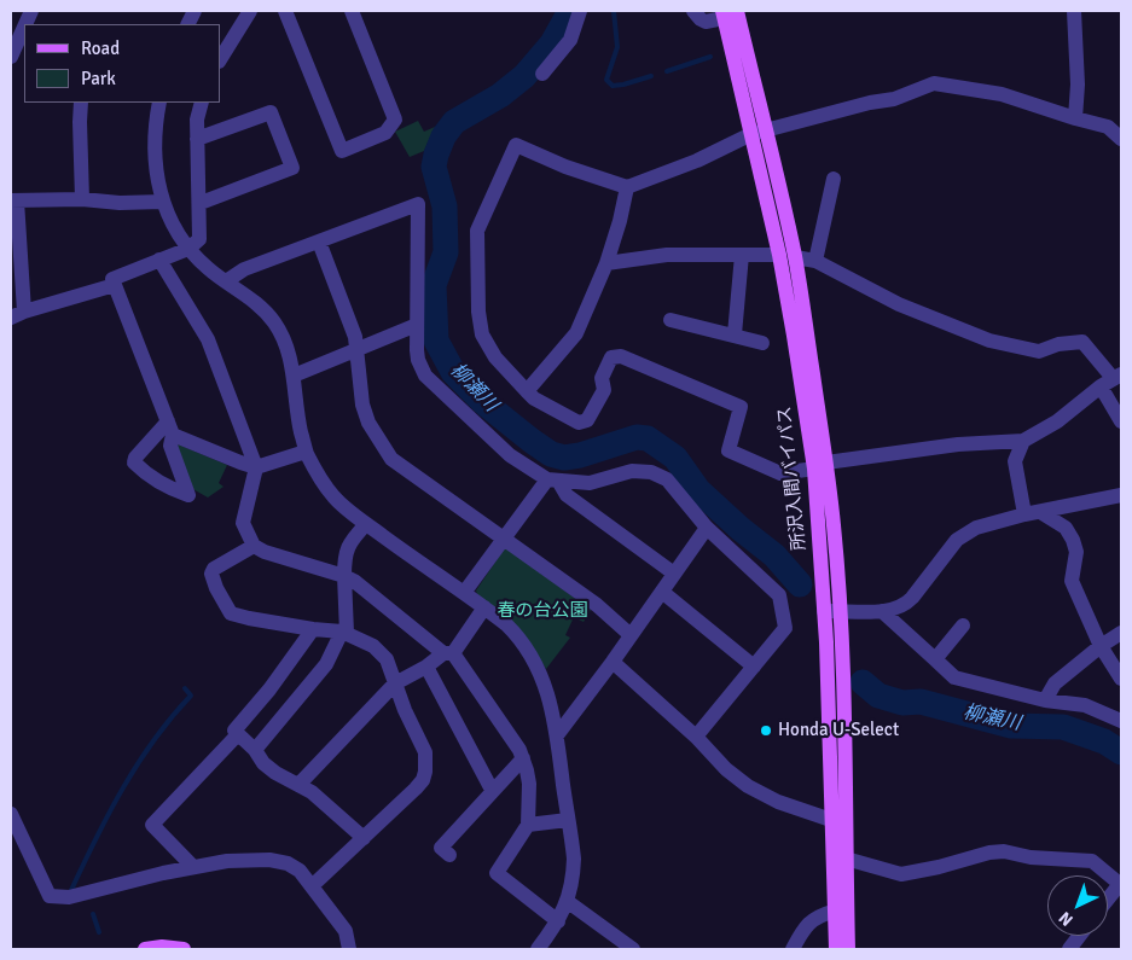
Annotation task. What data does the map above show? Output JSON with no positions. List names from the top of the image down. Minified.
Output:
{"streets":{"main road":["所沢入間バイパス"]},"water":["柳瀬川"],"parks":["春の台公園"],"places":["Honda U-Select"],"legend":["Road","Park"],"north":"bottom left"}
